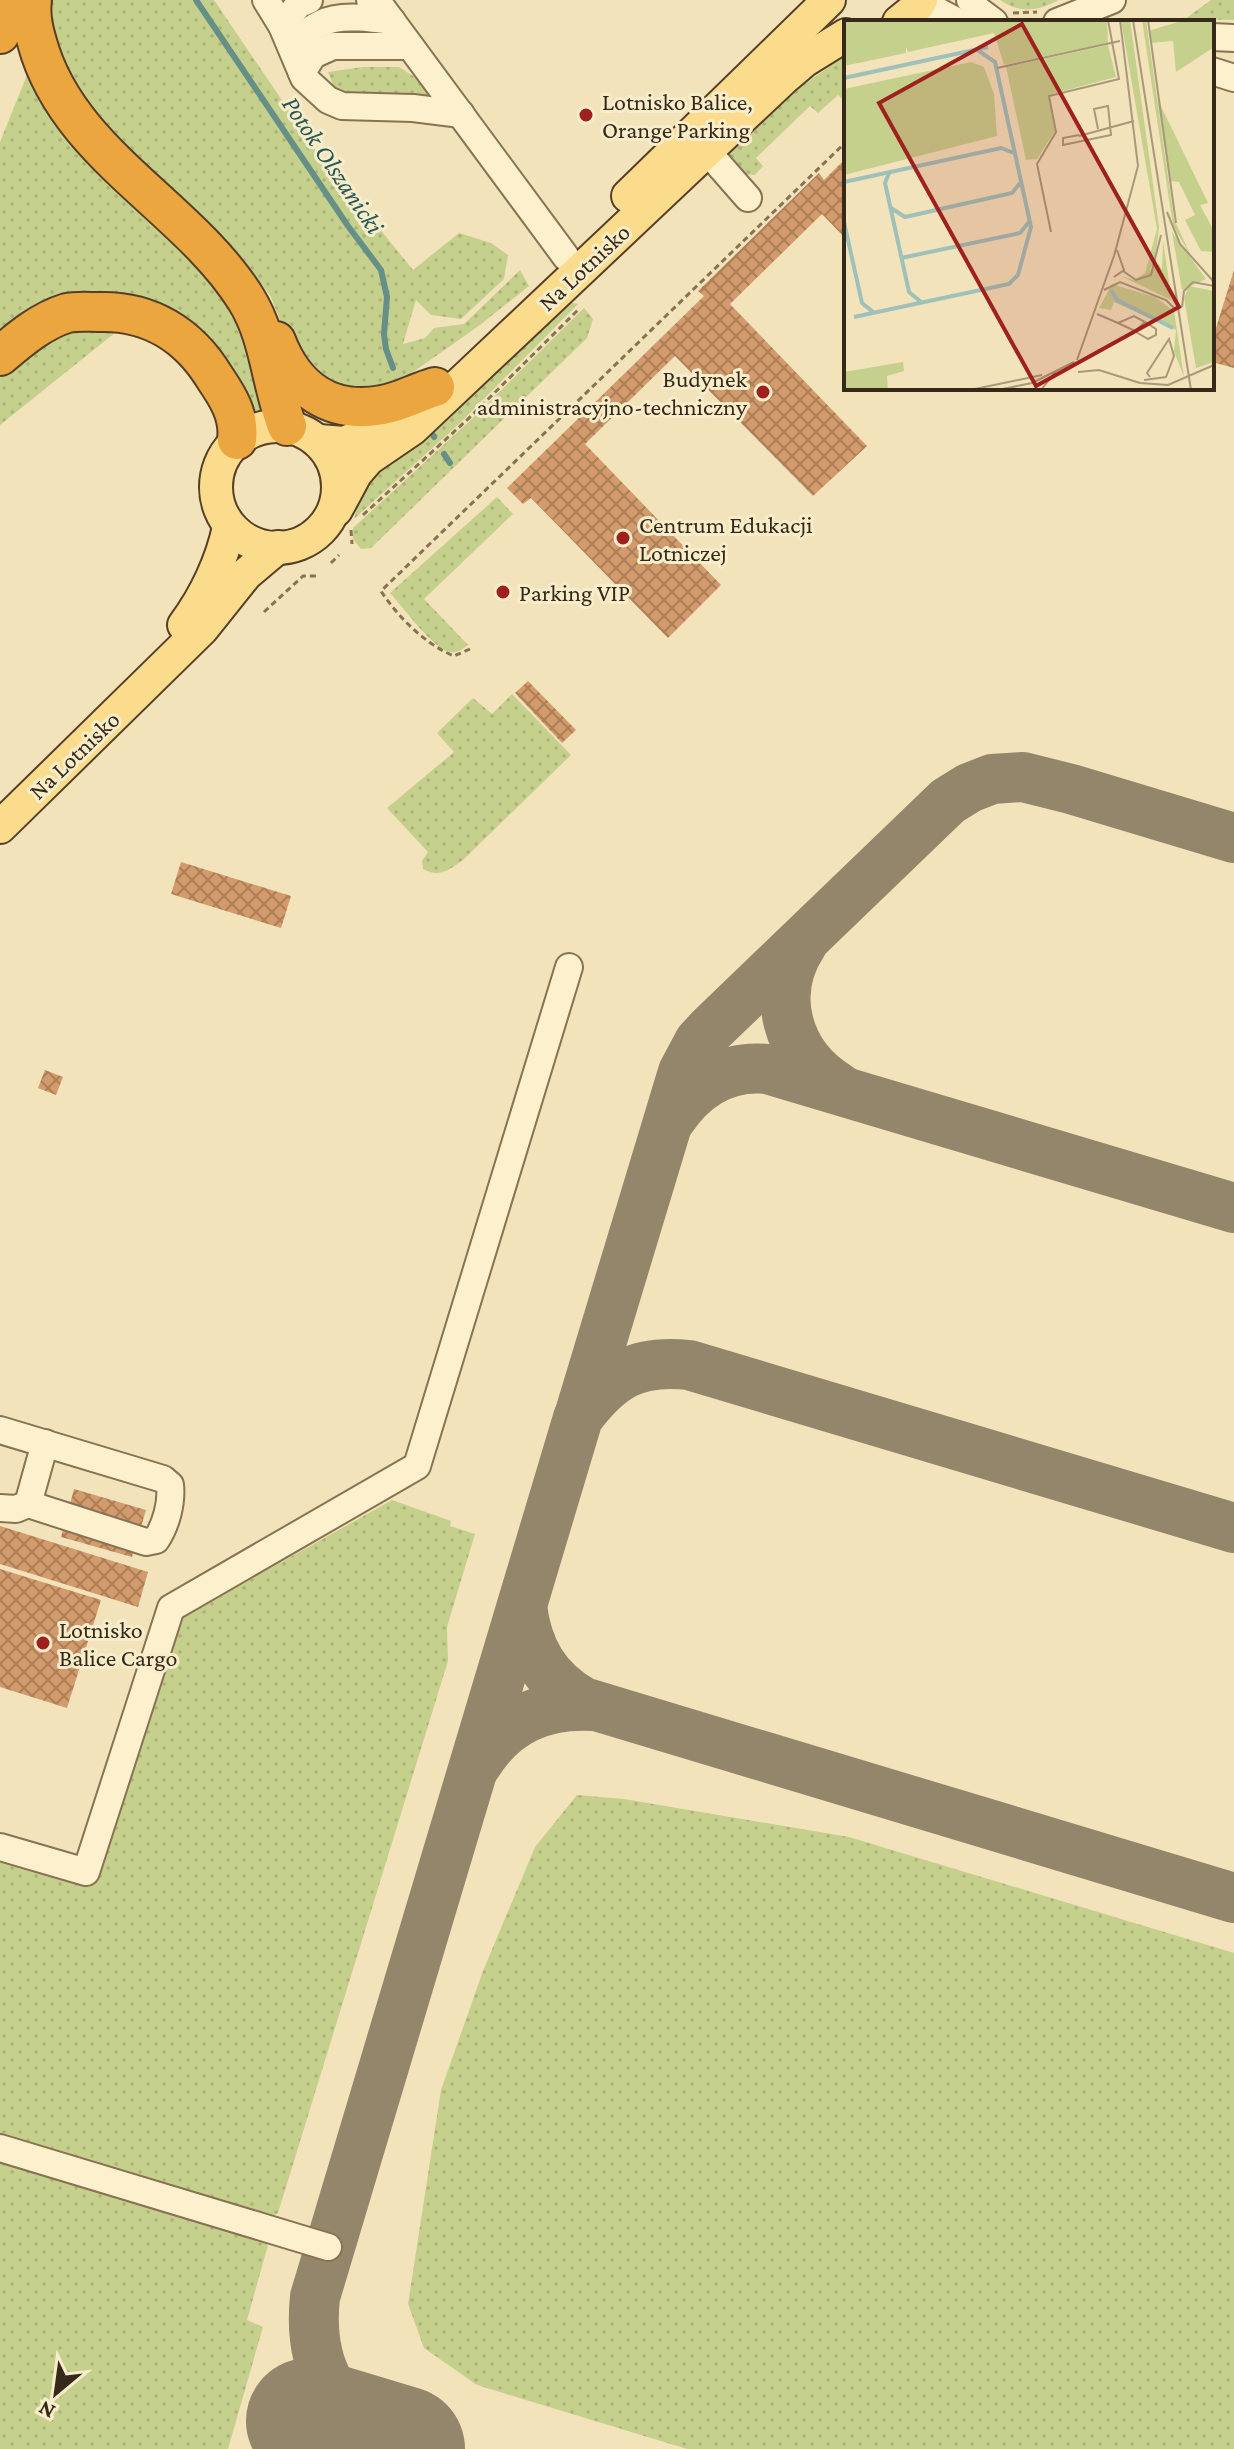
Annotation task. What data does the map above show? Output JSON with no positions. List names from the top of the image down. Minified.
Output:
{"streets":{"main road":["Na Lotnisko"]},"water":["Potok Olszanicki"],"places":["Lotnisko Balice, Orange Parking","Budynek administracyjno-techniczny","Centrum Edukacji Lotniczej","Parking VIP","Lotnisko Balice Cargo"],"north":"bottom left"}
